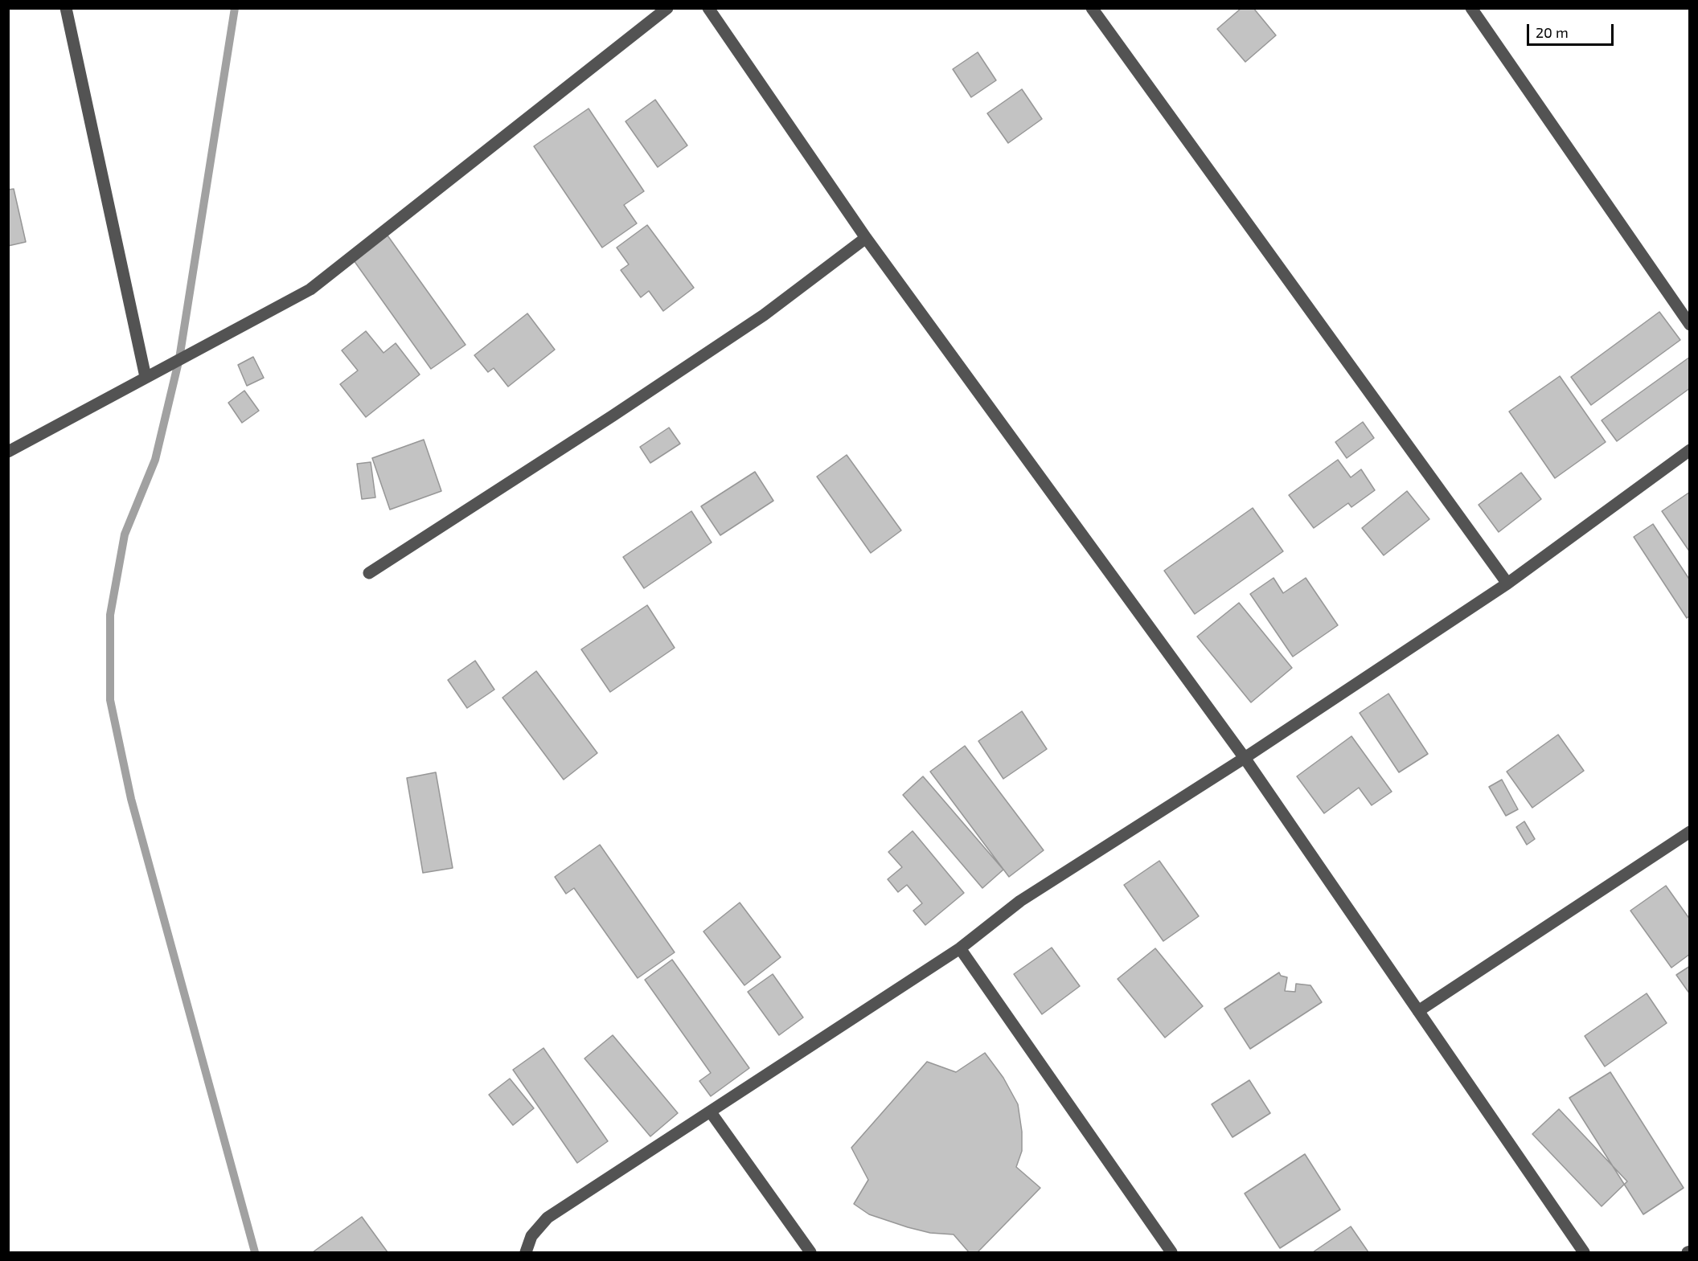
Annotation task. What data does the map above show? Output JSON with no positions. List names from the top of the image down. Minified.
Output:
{"scale_bar":"20 m"}
